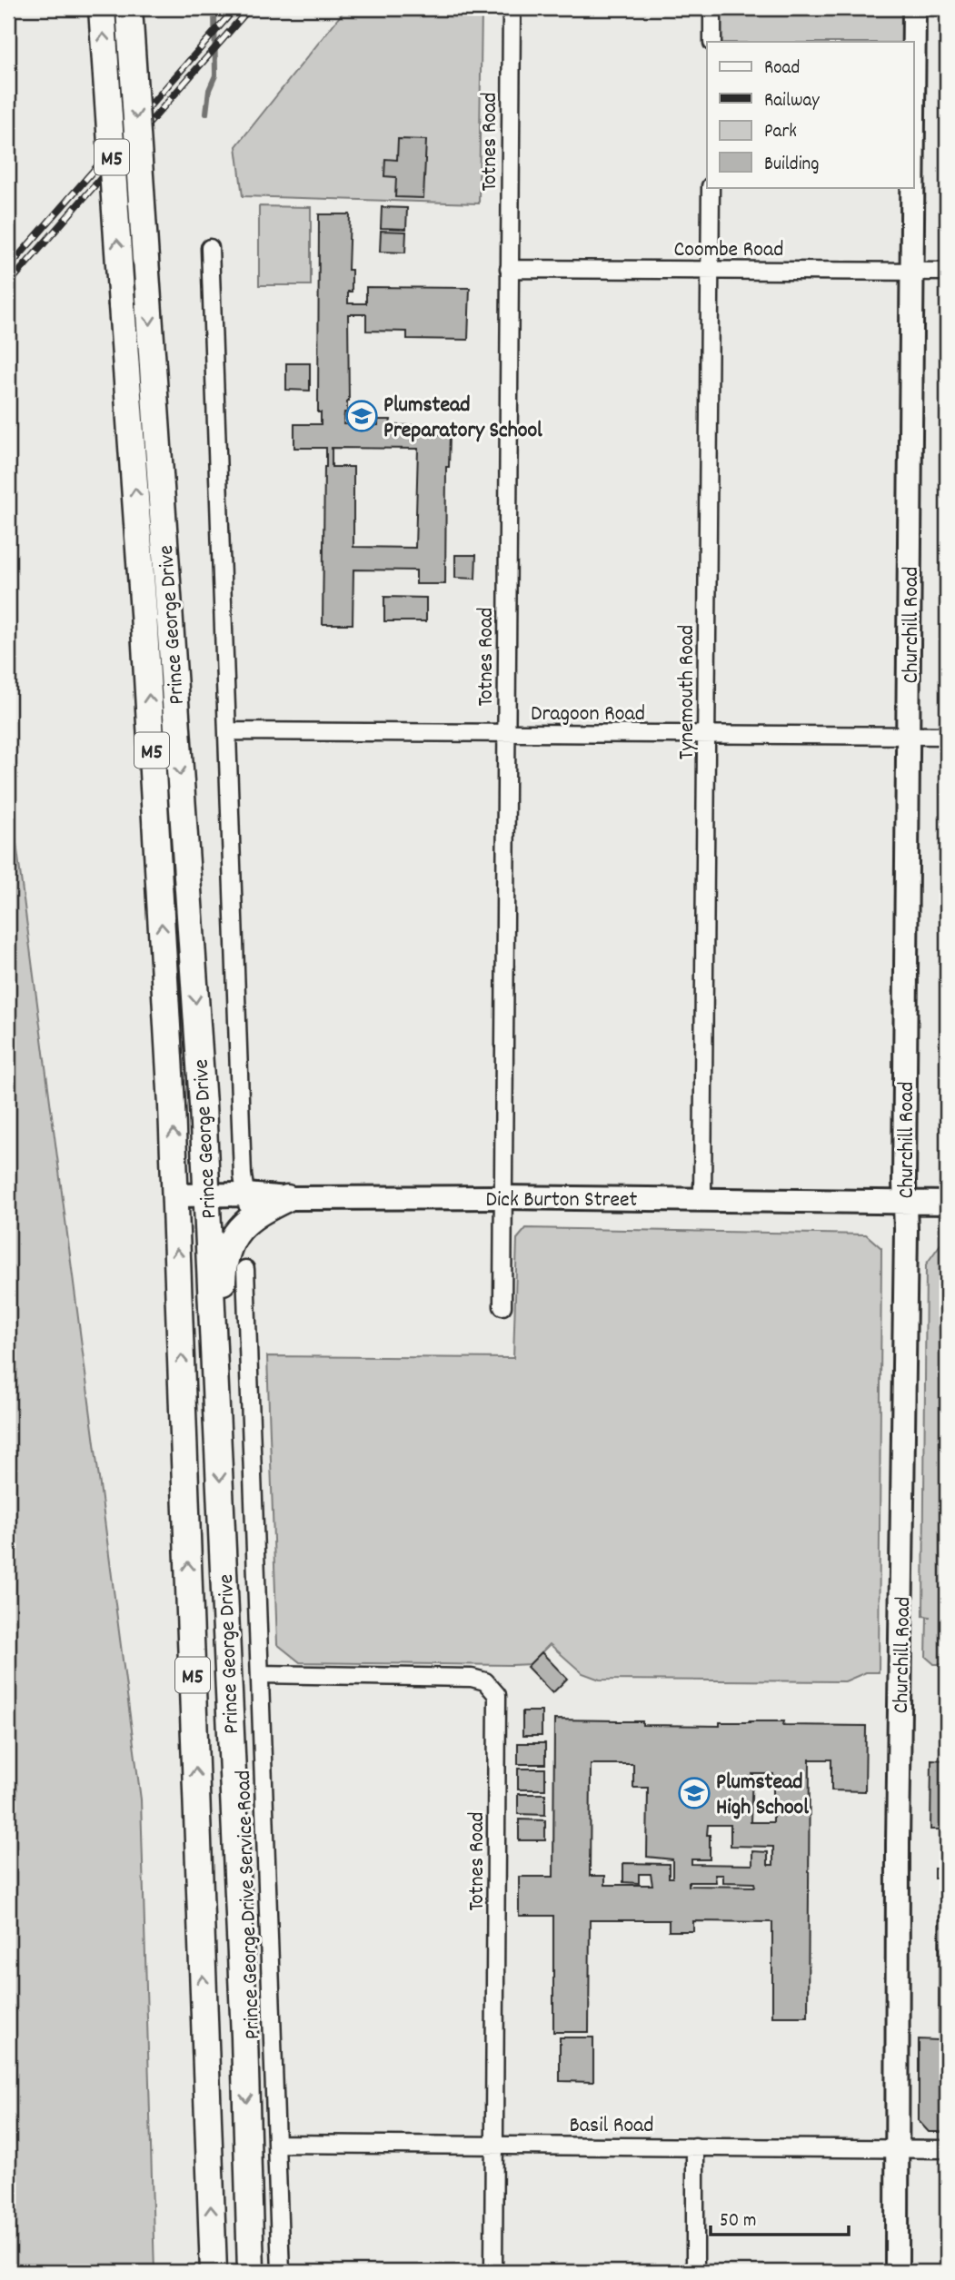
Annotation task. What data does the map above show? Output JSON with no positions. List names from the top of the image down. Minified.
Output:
{"streets":{"main road":["M5","Prince George Drive"],"street":["Totnes Road","Coombe Road","Churchill Road","Tynemouth Road","Dragoon Road","Dick Burton Street","Prince George Drive Service Road","Basil Road"]},"crossings":[["Totnes Road","Coombe Road"],["Totnes Road","Dragoon Road"],["Totnes Road","Dick Burton Street"],["Totnes Road","Prince George Drive Service Road"],["Totnes Road","Basil Road"],["Coombe Road","Churchill Road"],["Coombe Road","Tynemouth Road"],["Prince George Drive","Dragoon Road"],["Churchill Road","Dragoon Road"],["Churchill Road","Dick Burton Street"],["Churchill Road","Basil Road"],["Tynemouth Road","Dragoon Road"],["Tynemouth Road","Dick Burton Street"],["Prince George Drive Service Road","Basil Road"]],"places":{"school or university":["Plumstead Preparatory School","Plumstead High School"]},"legend":["Road","Railway","Park","Building"],"scale_bar":"50 m"}
